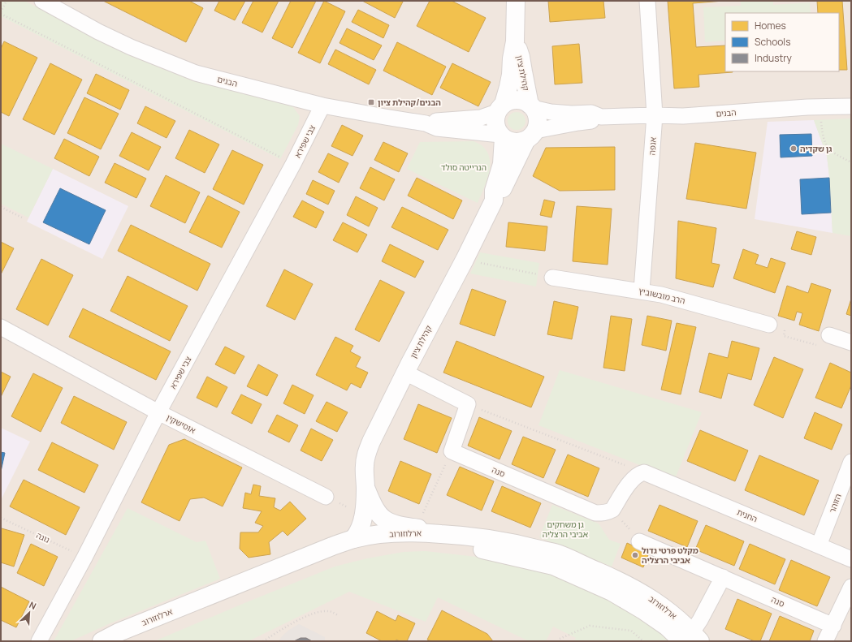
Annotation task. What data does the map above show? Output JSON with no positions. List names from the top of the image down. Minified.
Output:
{"streets":{"main road":["קהילת ציון","ארלוזורוב"],"street":["הבנים","צבי שפירא","אנפה","הרב מובשוביץ","אוסישקין","סנה","הזוהר","החנית"],"path":["נוגה"]},"crossings":[["קהילת ציון","הבנים"],["קהילת ציון","ארלוזורוב"],["הבנים","צבי שפירא"],["הבנים","אנפה"],["צבי שפירא","אוסישקין"],["צבי שפירא","נוגה"],["אנפה","הרב מובשוביץ"],["הזוהר","החנית"]],"parks":["הנרייטה סולד","גן משחקים אביבי הרצליה"],"places":{"transit":["הבנים/קהילת ציון"],"other":["גן שקדיה","מקלט פרטי גדול אביבי הרצליה"]},"legend":["Homes","Schools","Industry"],"north":"top right"}
